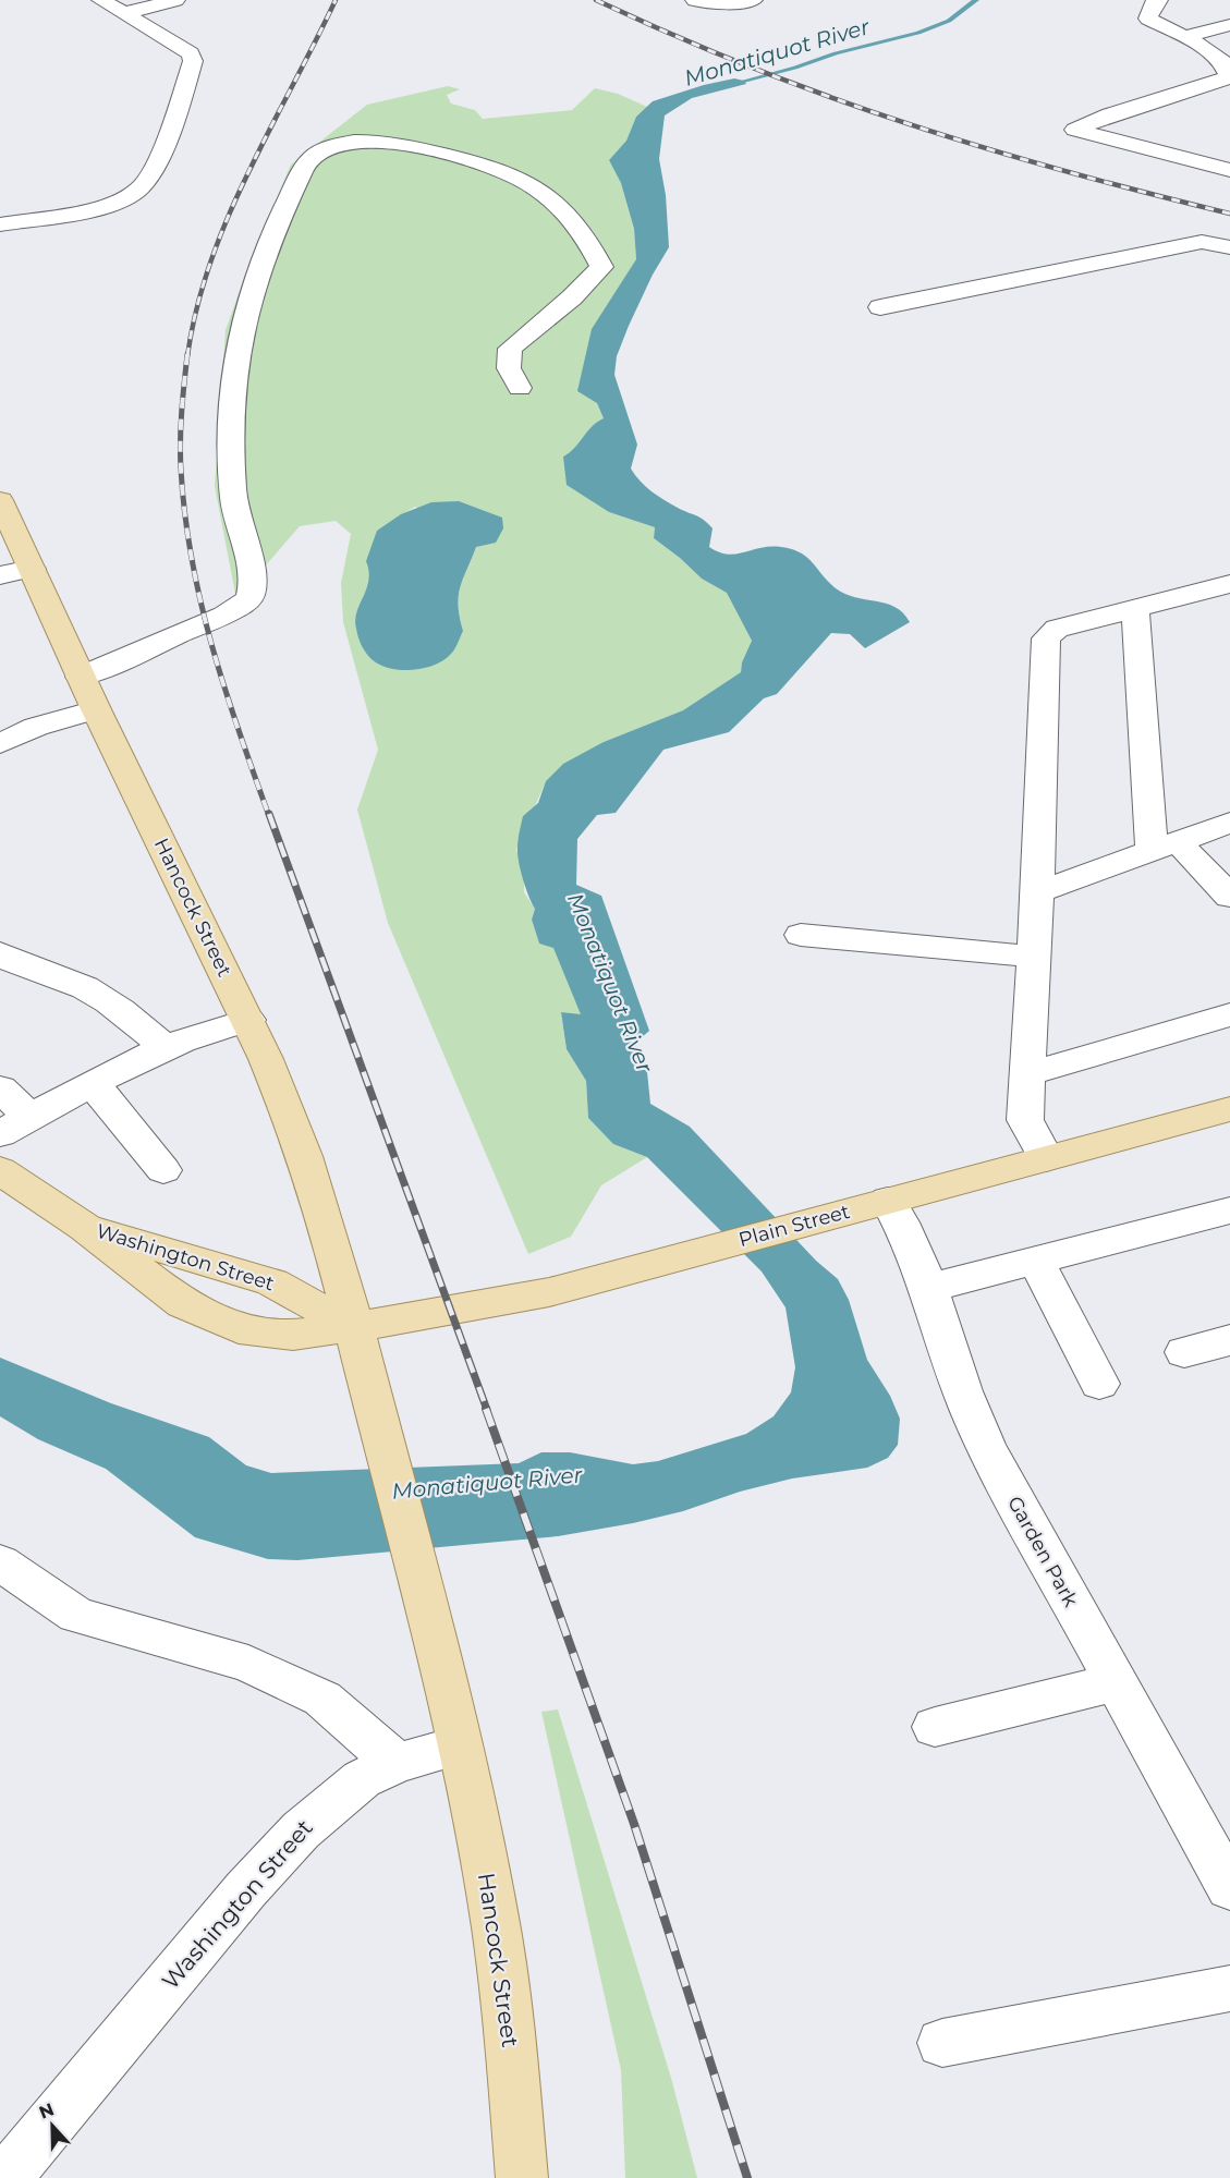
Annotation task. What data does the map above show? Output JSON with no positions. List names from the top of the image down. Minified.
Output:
{"streets":{"main road":["Hancock Street","Plain Street","Washington Street"],"street":["Garden Park"]},"crossings":[["Hancock Street","Plain Street"],["Hancock Street","Washington Street"],["Plain Street","Washington Street"],["Plain Street","Garden Park"]],"water":["Monatiquot River"],"north":"top"}
